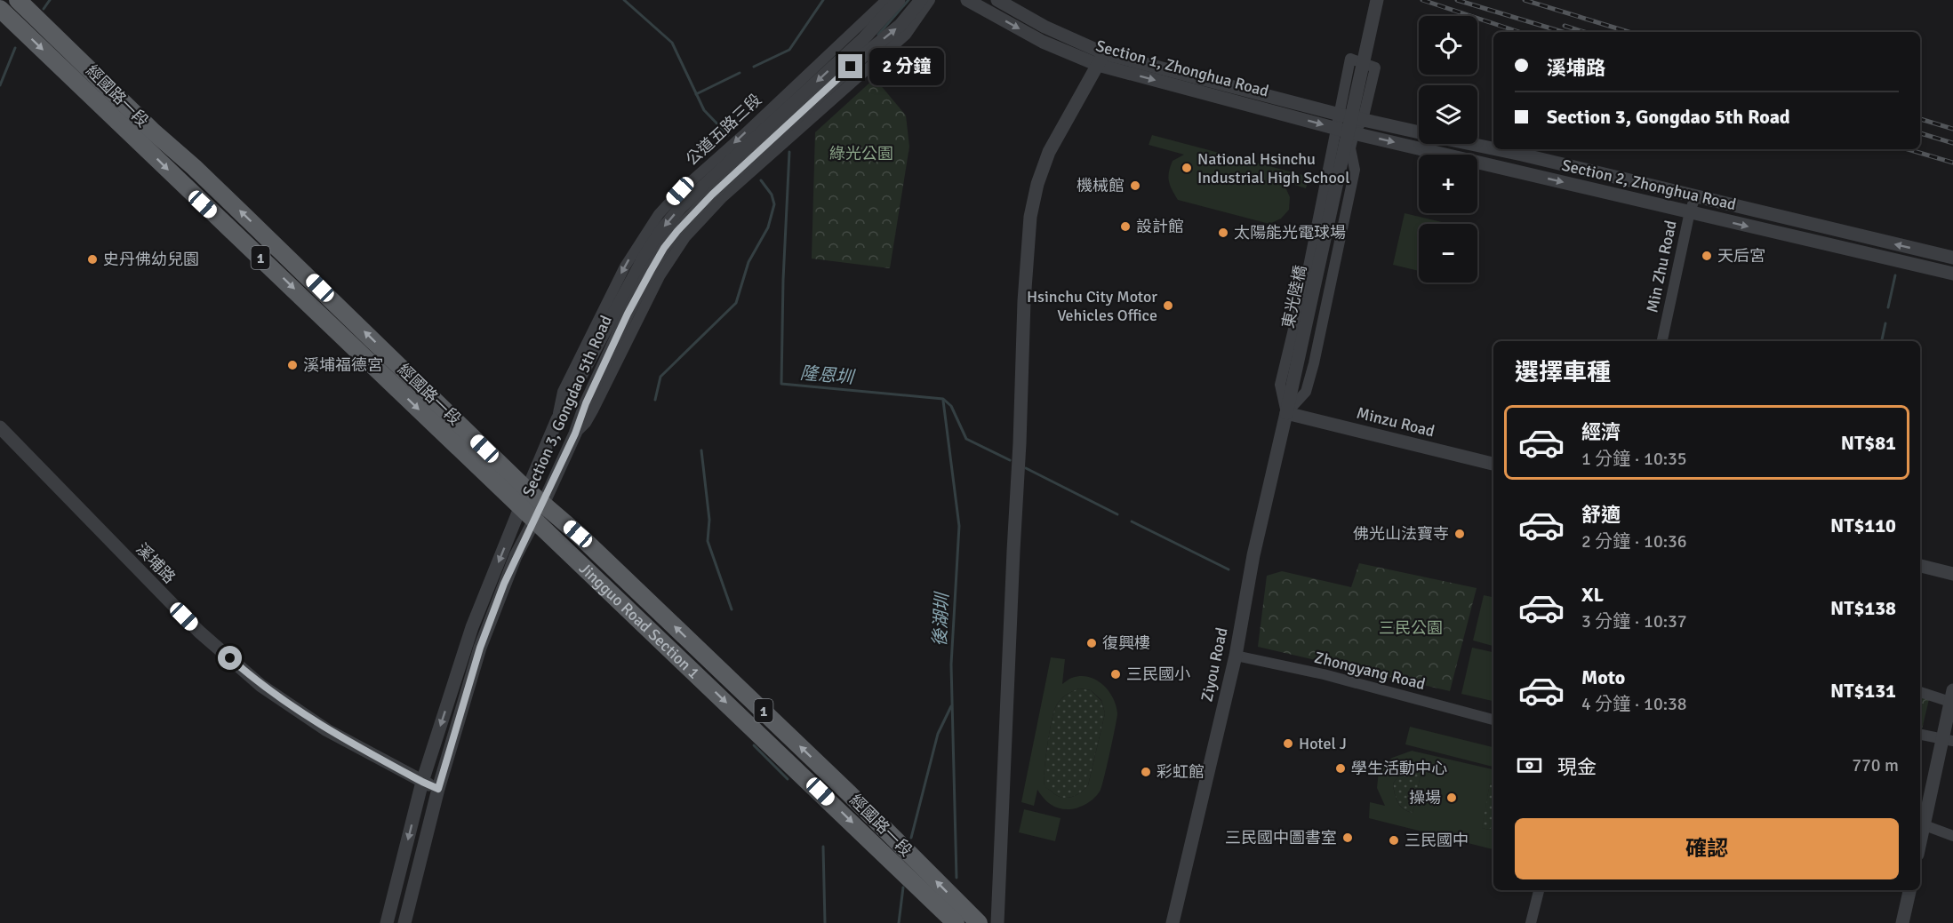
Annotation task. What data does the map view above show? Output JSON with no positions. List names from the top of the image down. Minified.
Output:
{"streets":{"main road":["經國路一段","1","Jingguo Road Section 1"],"street":["Section 1, Zhonghua Road","公道五路三段","Section 2, Zhonghua Road","Min Zhu Road","東光陸橋","Section 3, Gongdao 5th Road","Minzu Road","溪埔路","Ziyou Road","Zhongyang Road"]},"crossings":[["Section 1, Zhonghua Road","Section 2, Zhonghua Road"],["經國路一段","Section 3, Gongdao 5th Road"],["公道五路三段","Section 3, Gongdao 5th Road"],["Section 2, Zhonghua Road","Min Zhu Road"],["東光陸橋","Minzu Road"],["東光陸橋","Ziyou Road"],["Section 3, Gongdao 5th Road","溪埔路"],["Section 3, Gongdao 5th Road","Jingguo Road Section 1"],["Minzu Road","Ziyou Road"],["Ziyou Road","Zhongyang Road"]],"one_way":["經國路一段","Jingguo Road Section 1"],"water":["隆恩圳","後湖圳"],"parks":["綠光公園","三民公園"],"places":["National Hsinchu Industrial High School","機械館","設計館","太陽能光電球場","天后宮","史丹佛幼兒園","Hsinchu City Motor Vehicles Office","溪埔福德宮","佛光山法寶寺","復興樓","三民國小","Hotel J","學生活動中心","彩虹館","操場","三民國中圖書室","三民國中"],"page":{"map_buttons":["+","−"],"banner":["溪埔路","Section 3, Gongdao 5th Road"],"bubble":"2 分鐘","heading":"選擇車種","list":[{"name":"經濟","note":"1 分鐘 · 10:35","value":"NT$81"},{"name":"舒適","note":"2 分鐘 · 10:36","value":"NT$110"},{"name":"XL","note":"3 分鐘 · 10:37","value":"NT$138"},{"name":"Moto","note":"4 分鐘 · 10:38","value":"NT$131"}],"pay":["現金","770 m"],"buttons":"確認"}}
